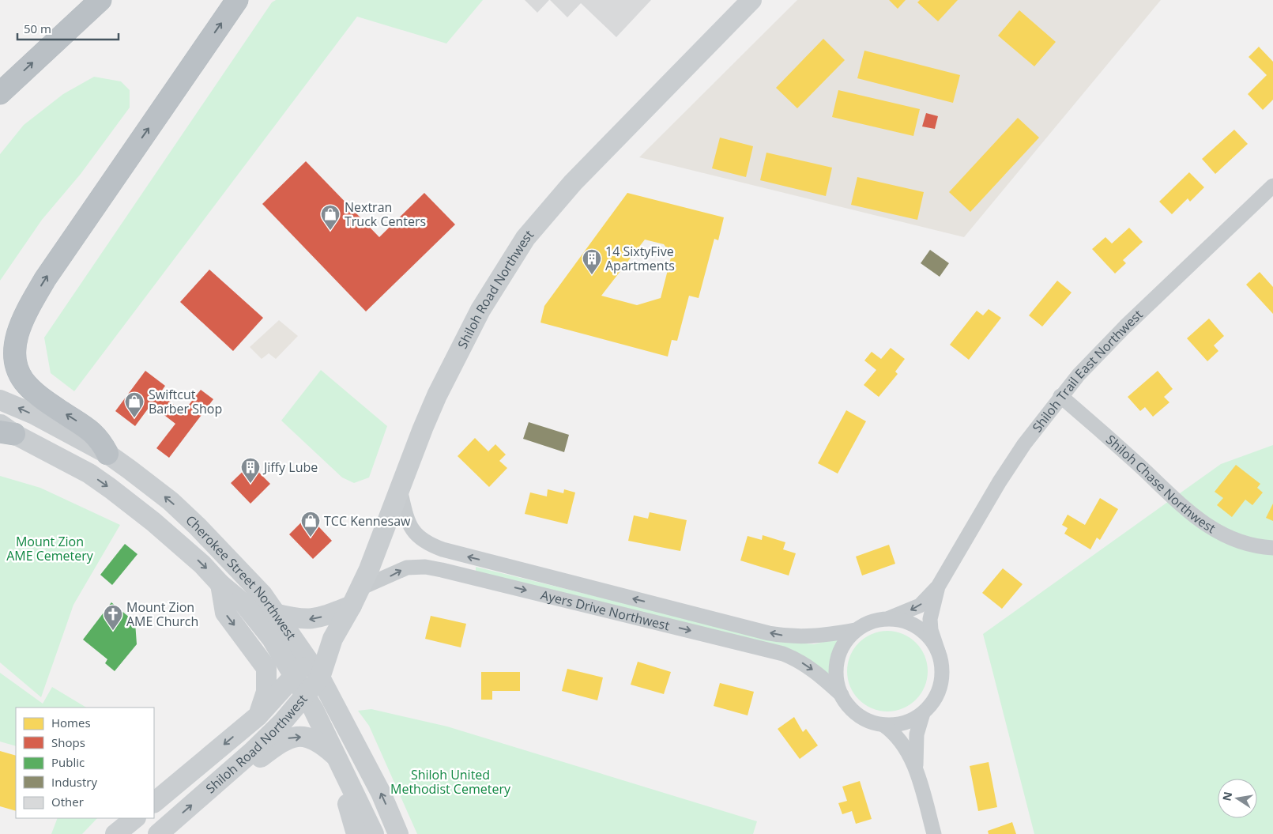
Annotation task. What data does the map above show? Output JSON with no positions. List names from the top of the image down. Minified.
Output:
{"streets":{"main road":["Shiloh Road Northwest","Cherokee Street Northwest"],"street":["Shiloh Trail East Northwest","Shiloh Chase Northwest","Ayers Drive Northwest"]},"crossings":[["Shiloh Road Northwest","Cherokee Street Northwest"],["Shiloh Road Northwest","Ayers Drive Northwest"],["Shiloh Trail East Northwest","Shiloh Chase Northwest"],["Shiloh Trail East Northwest","Ayers Drive Northwest"]],"parks":["Mount Zion AME Cemetery","Shiloh United Methodist Cemetery"],"places":{"shop":["Nextran Truck Centers","Swiftcut Barber Shop","TCC Kennesaw"],"building":["14 SixtyFive Apartments","Jiffy Lube"],"church":["Mount Zion AME Church"]},"legend":["Homes","Shops","Public","Industry","Other"],"scale_bar":"50 m","north":"left"}
